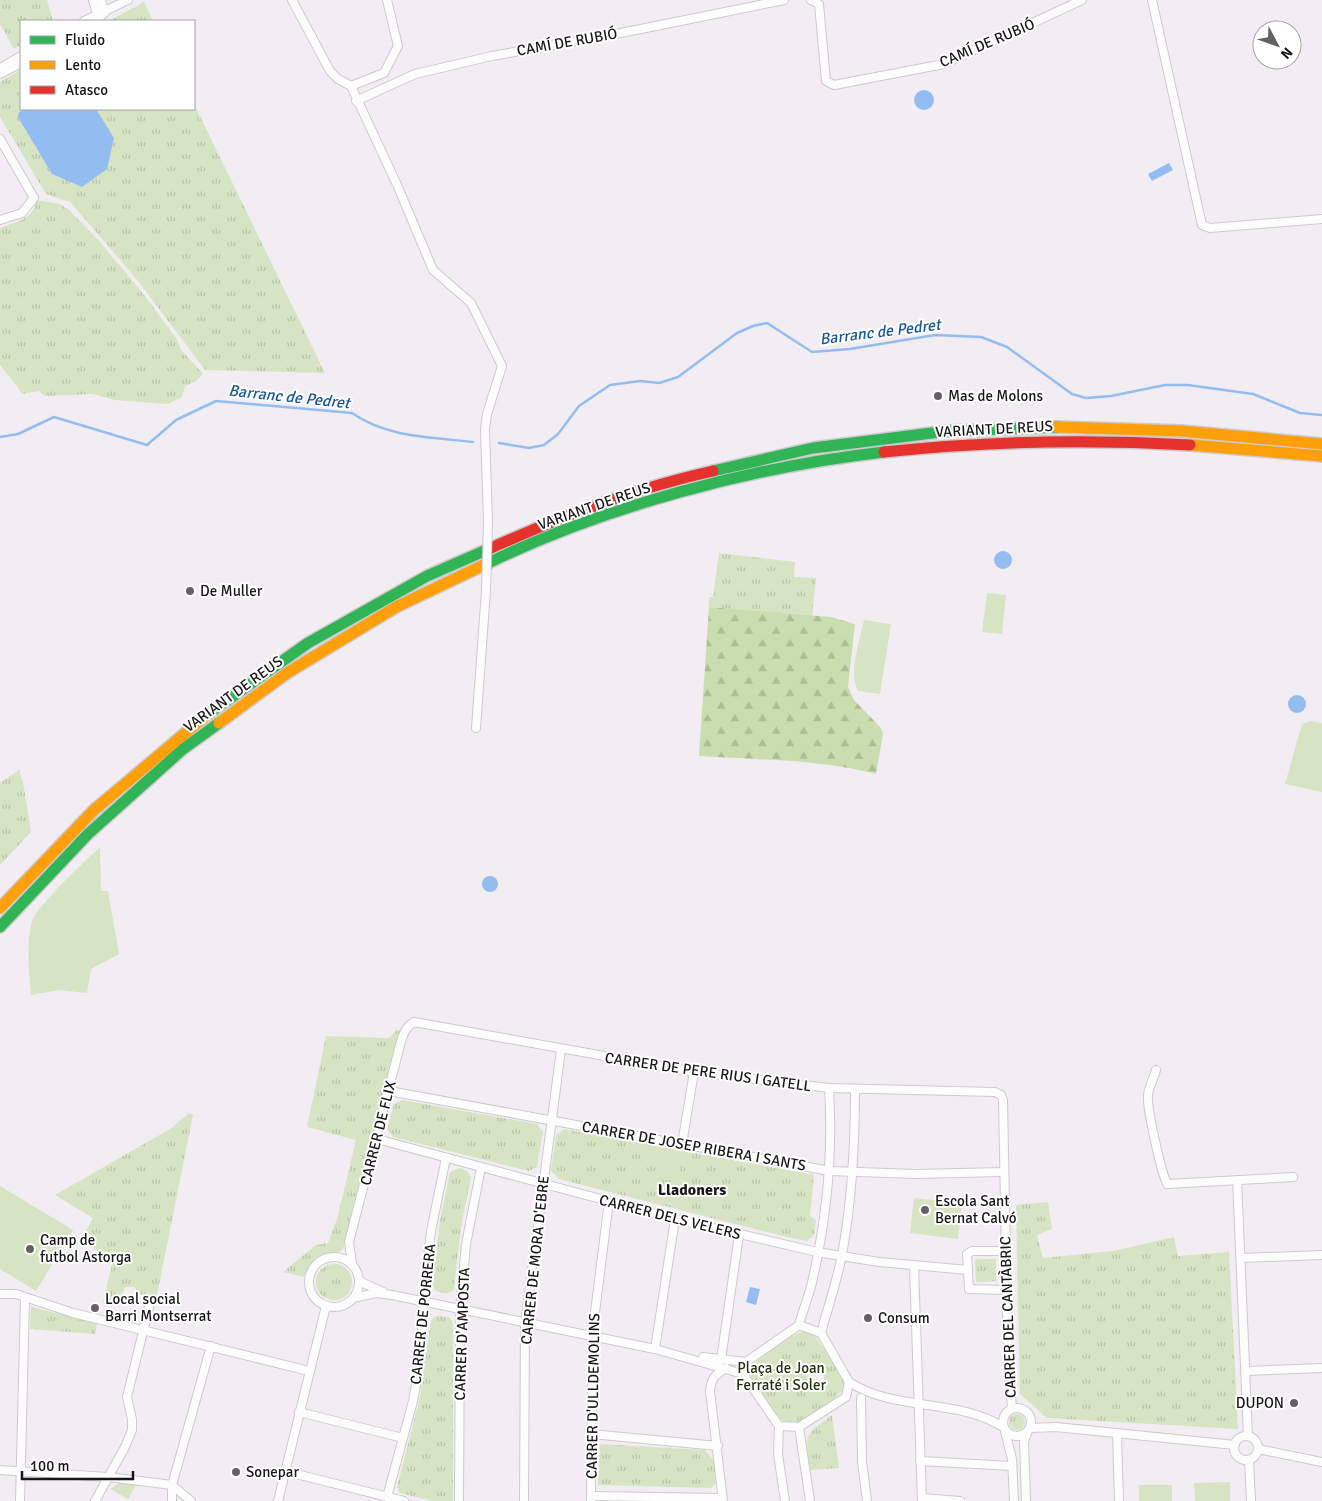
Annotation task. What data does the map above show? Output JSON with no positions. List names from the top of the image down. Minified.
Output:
{"streets":{"highway":["VARIANT DE REUS"],"street":["CAMÍ DE RUBIÓ","CARRER DE PERE RIUS I GATELL","CARRER DE FLIX","CARRER DE JOSEP RIBERA I SANTS","CARRER DELS VELERS","CARRER DE MORA D'EBRE","CARRER DE PORRERA","CARRER DEL CANTÀBRIC","CARRER D'AMPOSTA","CARRER D'ULLDEMOLINS"]},"crossings":[["CARRER DE PERE RIUS I GATELL","CARRER DE FLIX"],["CARRER DE PERE RIUS I GATELL","CARRER DE MORA D'EBRE"],["CARRER DE PERE RIUS I GATELL","CARRER DEL CANTÀBRIC"],["CARRER DE FLIX","CARRER DE JOSEP RIBERA I SANTS"],["CARRER DE FLIX","CARRER DELS VELERS"],["CARRER DE JOSEP RIBERA I SANTS","CARRER DE MORA D'EBRE"],["CARRER DE JOSEP RIBERA I SANTS","CARRER DEL CANTÀBRIC"],["CARRER DELS VELERS","CARRER DE MORA D'EBRE"],["CARRER DELS VELERS","CARRER DE PORRERA"],["CARRER DELS VELERS","CARRER D'AMPOSTA"],["CARRER DELS VELERS","CARRER D'ULLDEMOLINS"]],"districts":["Lladoners"],"water":["Barranc de Pedret"],"parks":["Plaça de Joan Ferraté i Soler"],"places":["Mas de Molons","De Muller","Escola Sant Bernat Calvó","Camp de futbol Astorga","Local social Barri Montserrat","Consum","DUPON","Sonepar"],"legend":["Fluido","Lento","Atasco"],"scale_bar":"100 m","north":"bottom right"}
